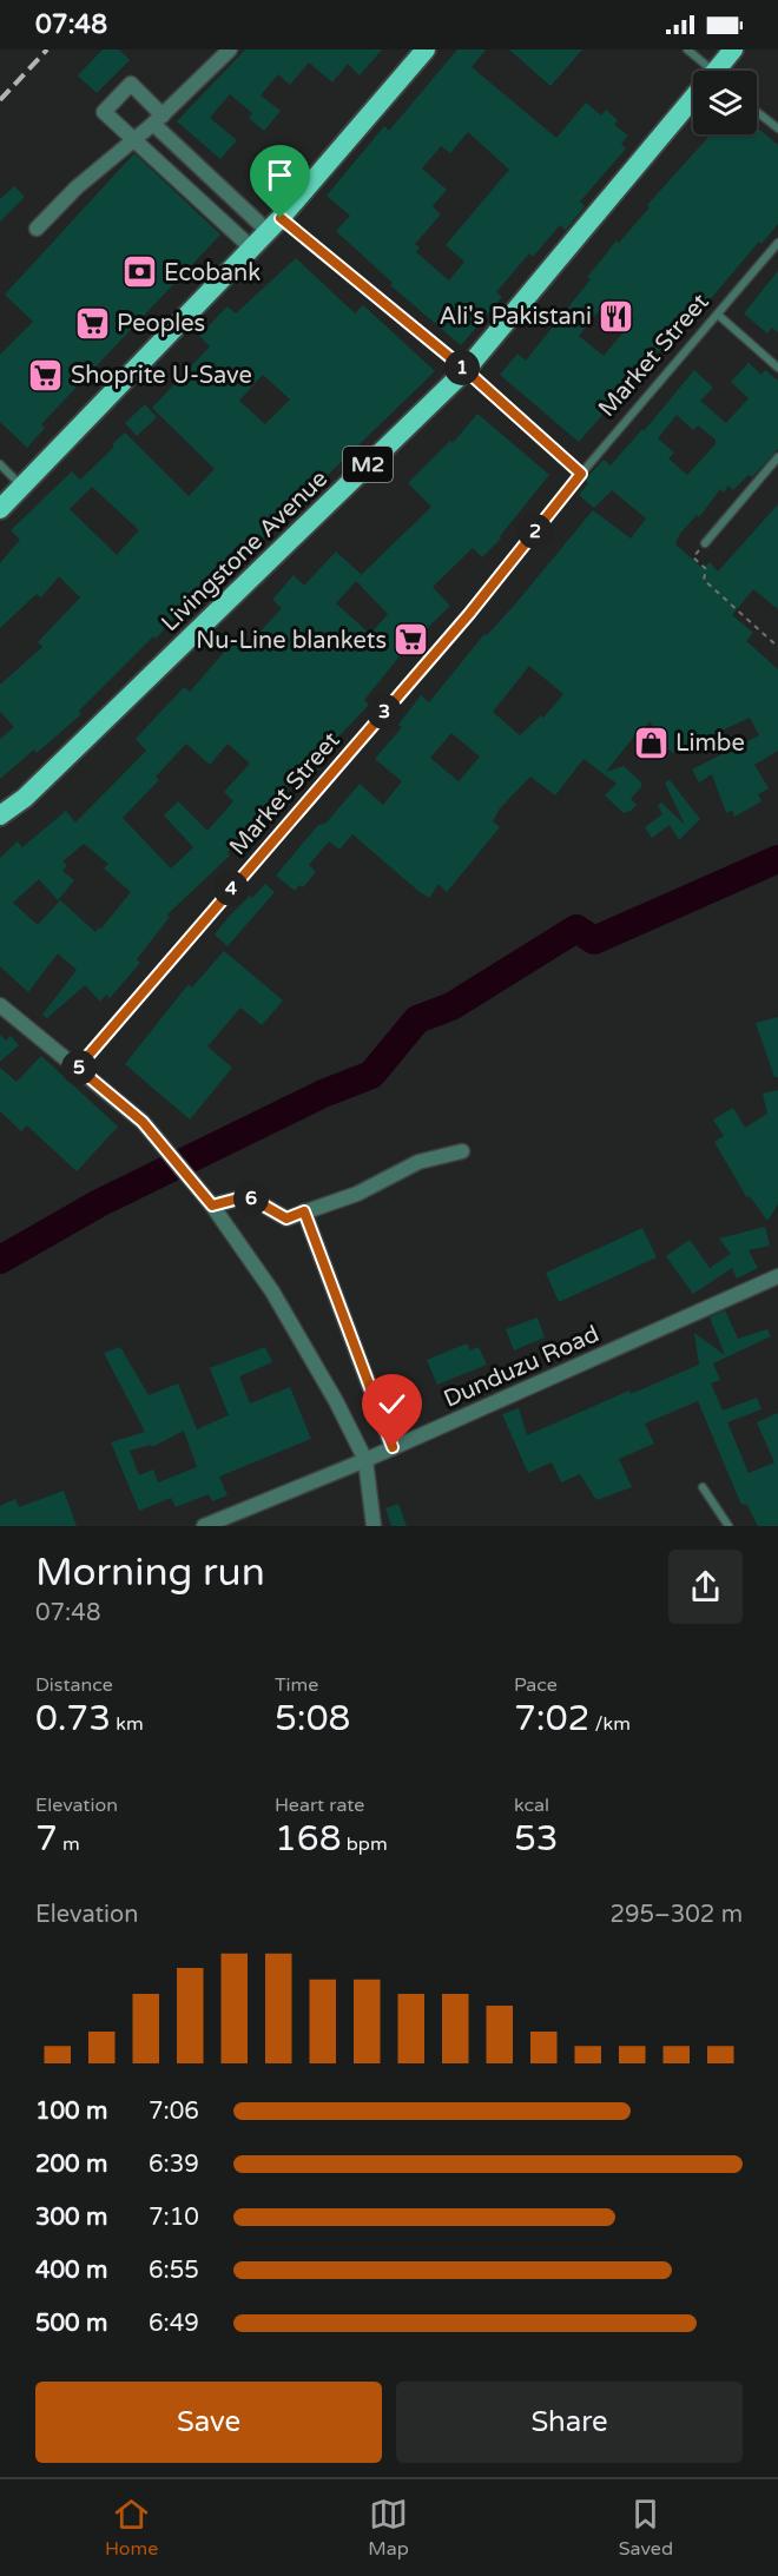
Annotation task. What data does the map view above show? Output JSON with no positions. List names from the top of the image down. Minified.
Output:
{"streets":{"highway":["M2","Livingstone Avenue"],"street":["Dunduzu Road"],"lane":["Market Street"]},"places":{"bank":["Ecobank"],"restaurant":["Ali's Pakistani"],"supermarket":["Peoples","Shoprite U-Save","Nu-Line blankets"],"shop":["Limbe"]},"page":{"status":"07:48","pins":["1","2","3","4","5","6"],"heading":["Morning run","07:48"],"stats":[["Distance","0.73 km"],["Time","5:08"],["Pace","7:02 /km"],["Elevation","7 m"],["Heart rate","168 bpm"],["kcal","53"]],"chart":["Elevation","295–302 m"],"list":[{"name":"100 m","note":"7:06"},{"name":"200 m","note":"6:39"},{"name":"300 m","note":"7:10"},{"name":"400 m","note":"6:55"},{"name":"500 m","note":"6:49"}],"buttons":["Save","Share"],"tabs":["Home","Map","Saved"]}}
